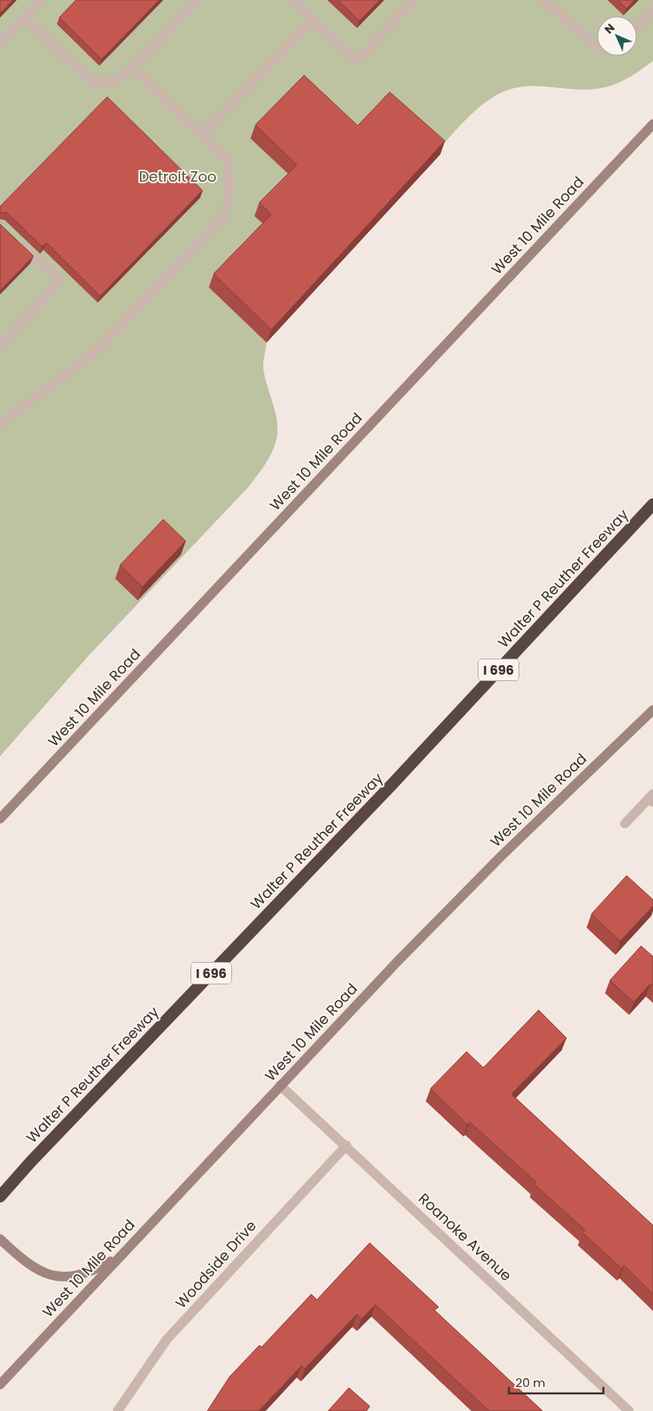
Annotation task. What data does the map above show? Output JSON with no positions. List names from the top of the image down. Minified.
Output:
{"streets":{"highway":["Walter P Reuther Freeway","I 696"],"main road":["West 10 Mile Road"],"street":["Roanoke Avenue","Woodside Drive"]},"crossings":[["West 10 Mile Road","Roanoke Avenue"],["Roanoke Avenue","Woodside Drive"]],"parks":["Detroit Zoo"],"scale_bar":"20 m","north":"top left"}
